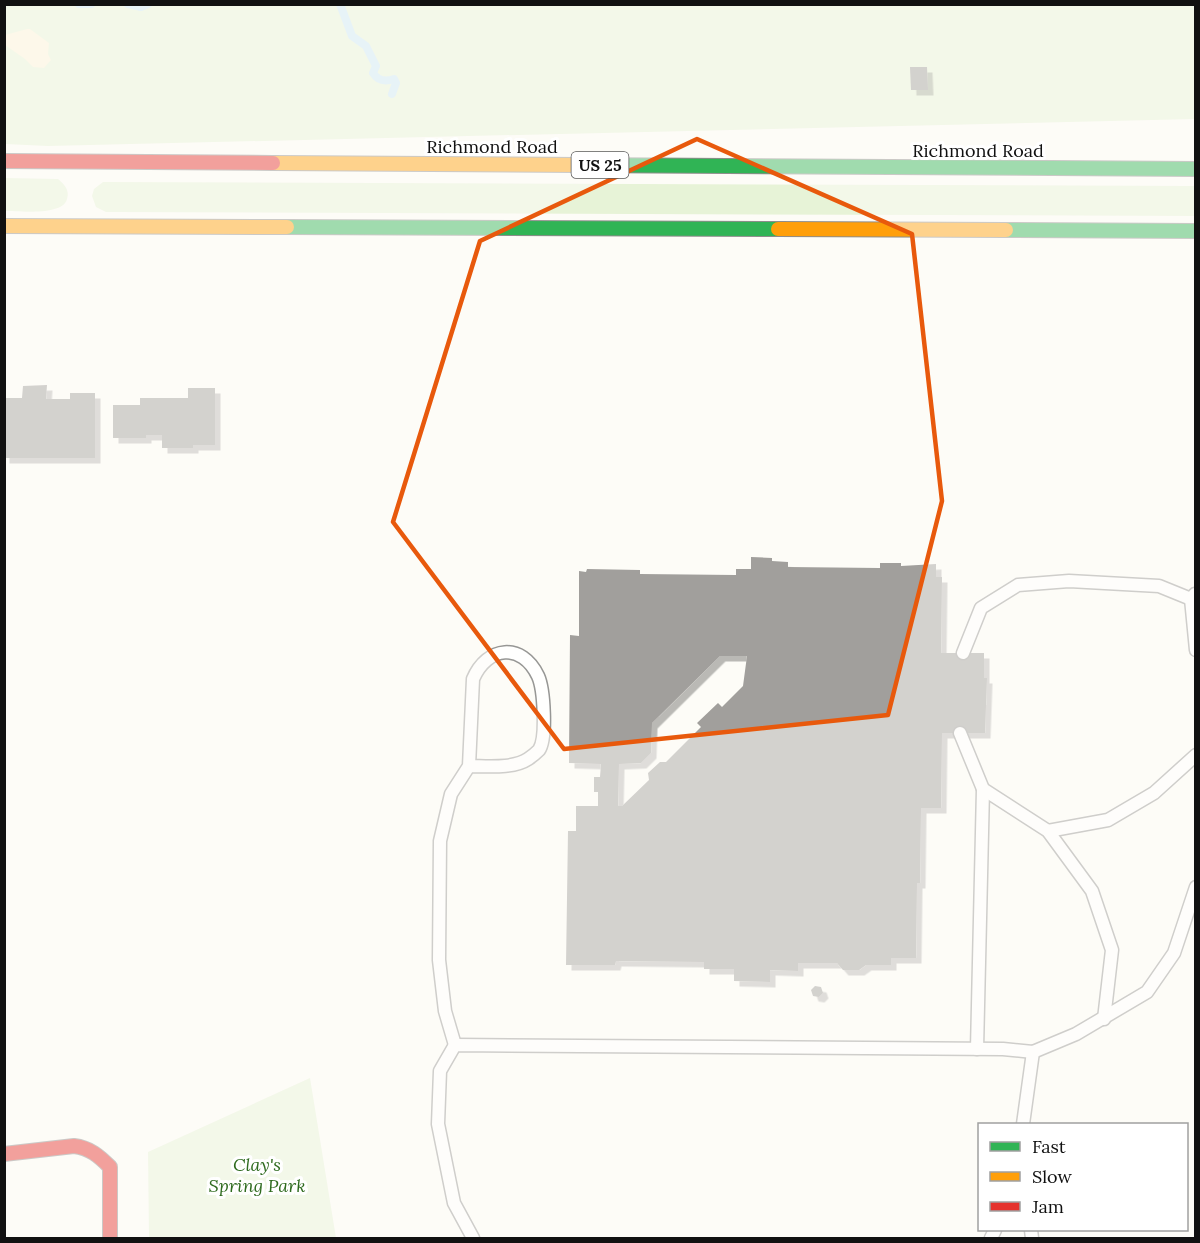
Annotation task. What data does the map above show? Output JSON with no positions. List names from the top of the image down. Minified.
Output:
{"streets":{"main road":["Richmond Road","US 25"]},"parks":["Clay's Spring Park"],"legend":["Fast","Slow","Jam"]}
